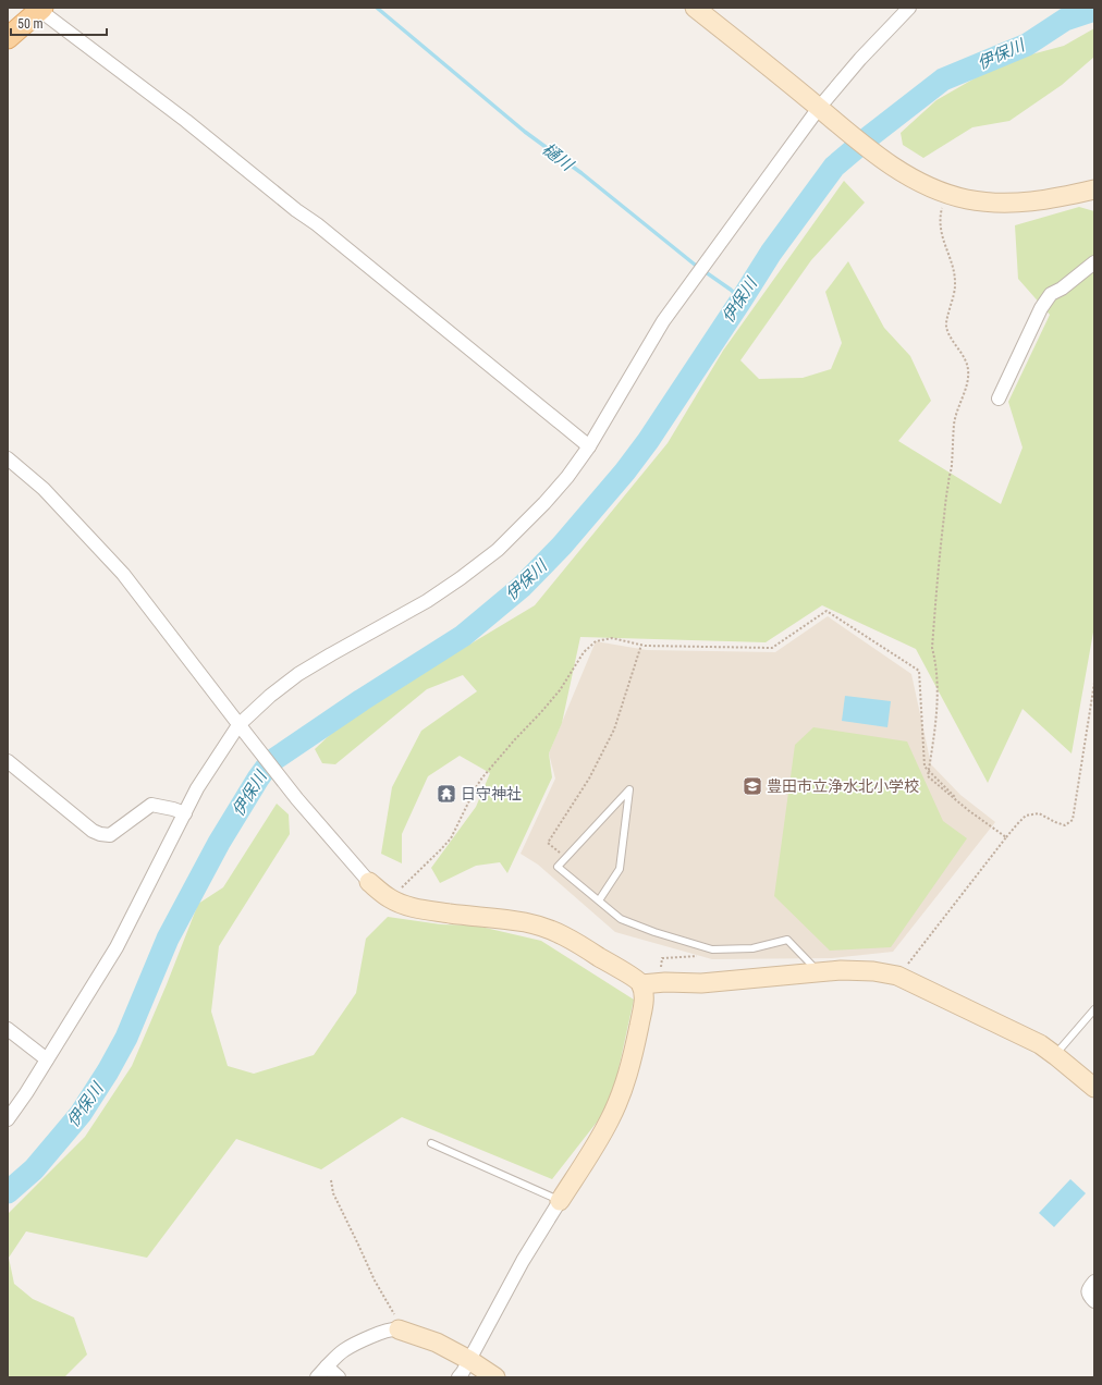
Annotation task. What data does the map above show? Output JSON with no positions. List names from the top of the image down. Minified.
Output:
{"water":["伊保川","樋川"],"places":{"school or university":["豊田市立浄水北小学校"],"temple":["日守神社"]},"scale_bar":"50 m"}
